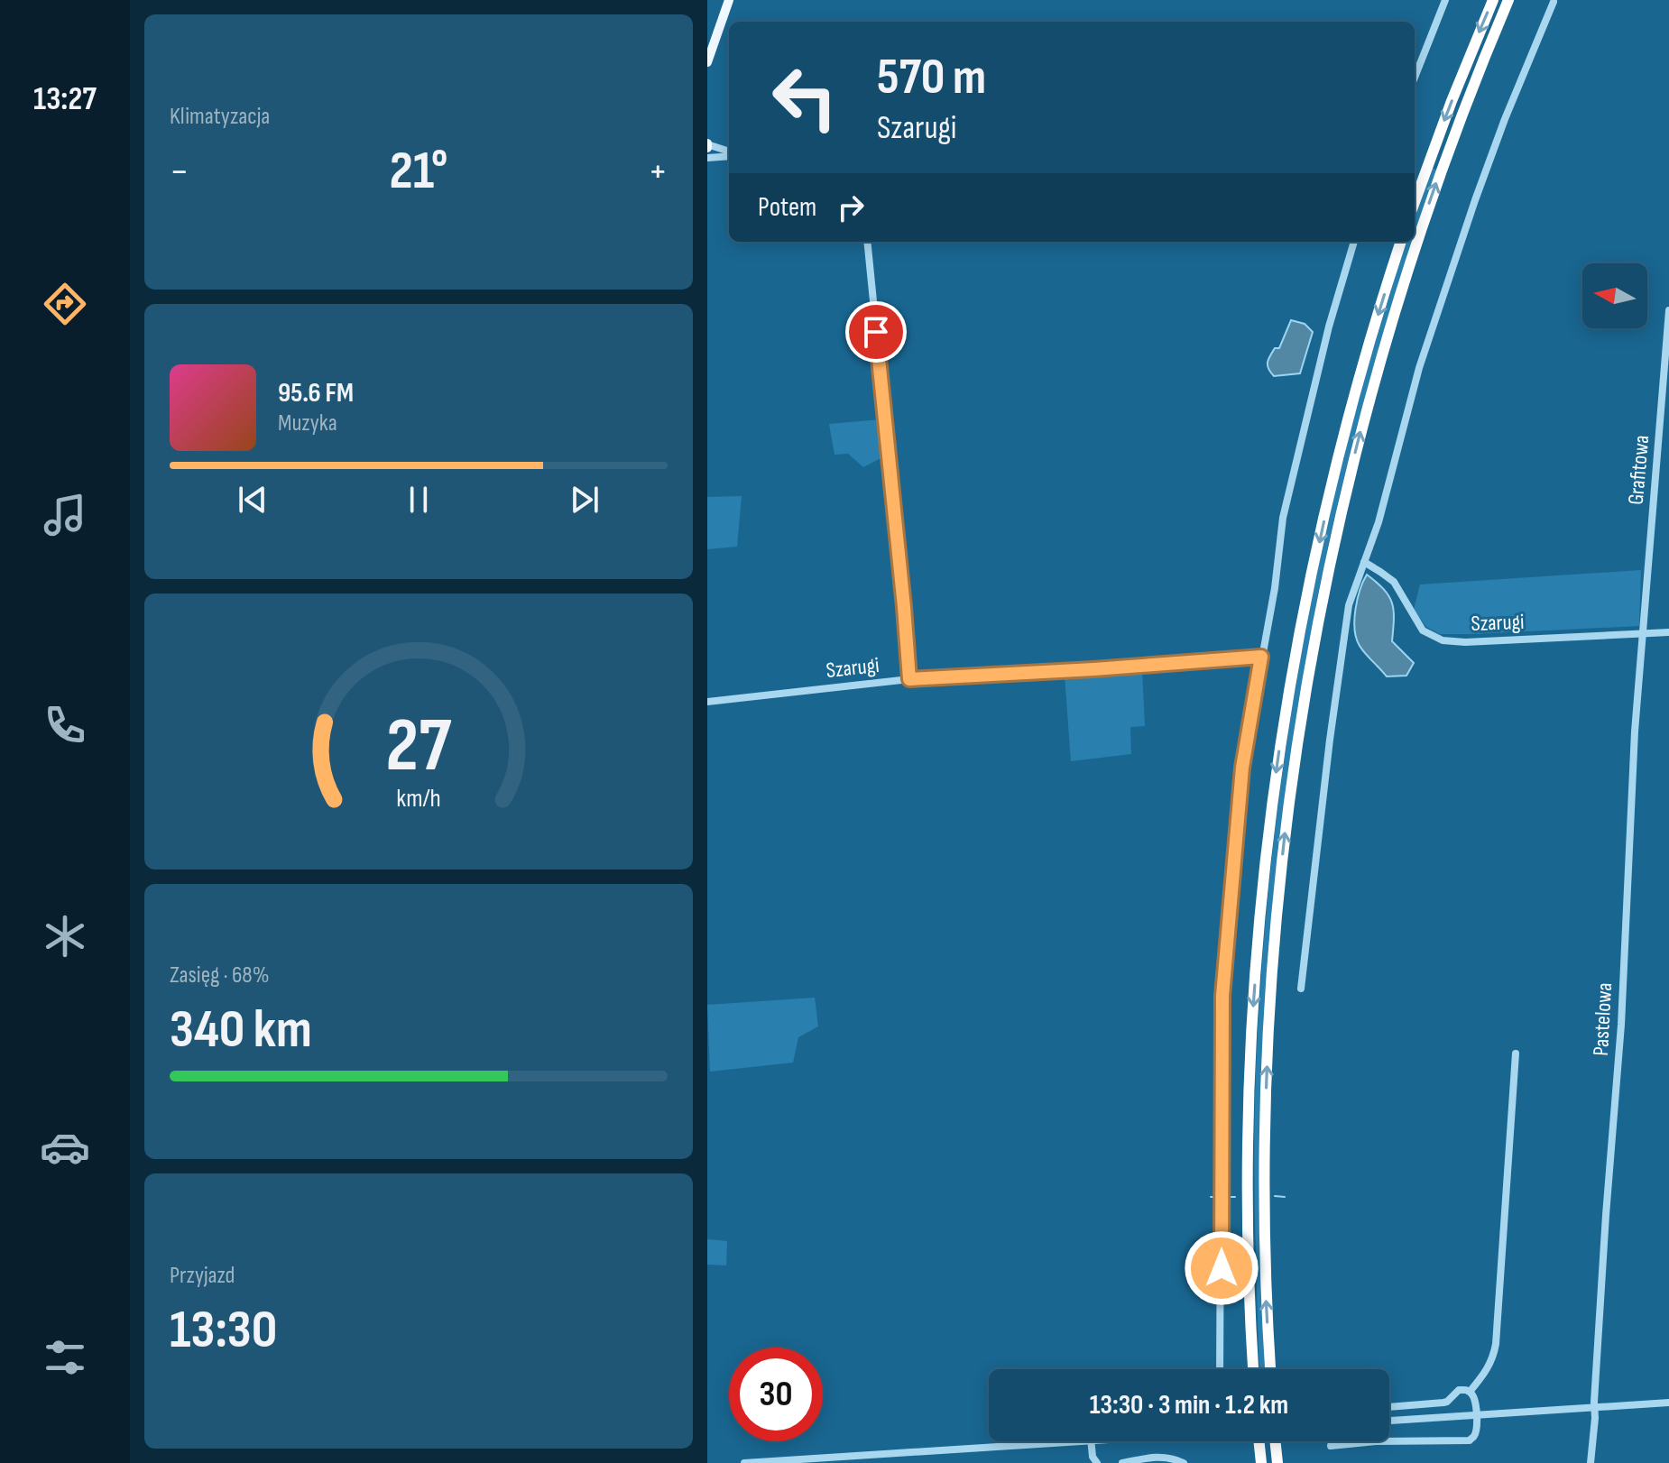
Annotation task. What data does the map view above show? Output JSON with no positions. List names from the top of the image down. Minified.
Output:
{"streets":{"street":["Grafitowa","Szarugi","Pastelowa"]},"crossings":[["Grafitowa","Szarugi"],["Grafitowa","Pastelowa"],["Szarugi","Pastelowa"]],"north":"left","page":{"tabs":"13:27","tile":["Klimatyzacja",["Zasięg · 68%","340 km"],["Przyjazd","13:30"]],"turn":["570 m","Szarugi"],"heat":["−","21°","+"],"then":"Potem","song":["95.6 FM","Muzyka"],"limit":"30","trip":"13:30 · 3 min · 1.2 km","gauge":["27","km/h"]}}
